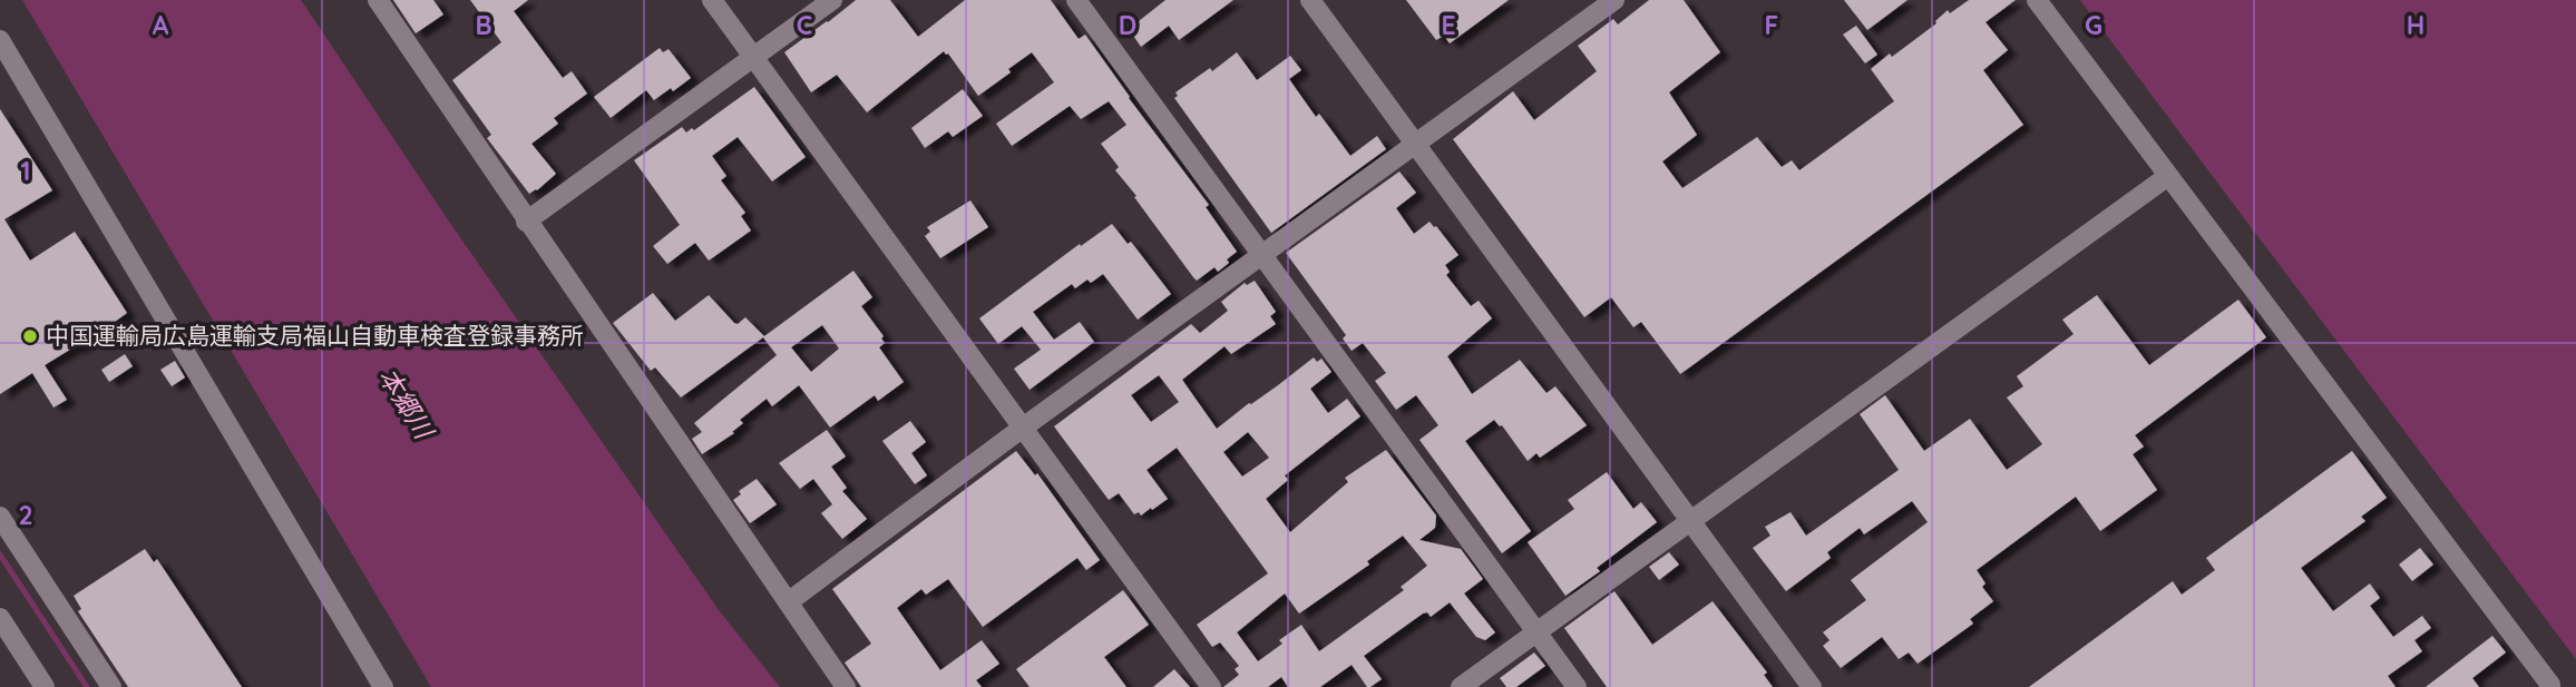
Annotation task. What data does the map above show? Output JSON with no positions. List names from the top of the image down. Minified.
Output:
{"water":["本郷川"],"places":["中国運輸局広島運輸支局福山自動車検査登録事務所"],"grid":{"columns":["A","B","C","D","E","F","G","H"],"rows":["1","2"]}}
